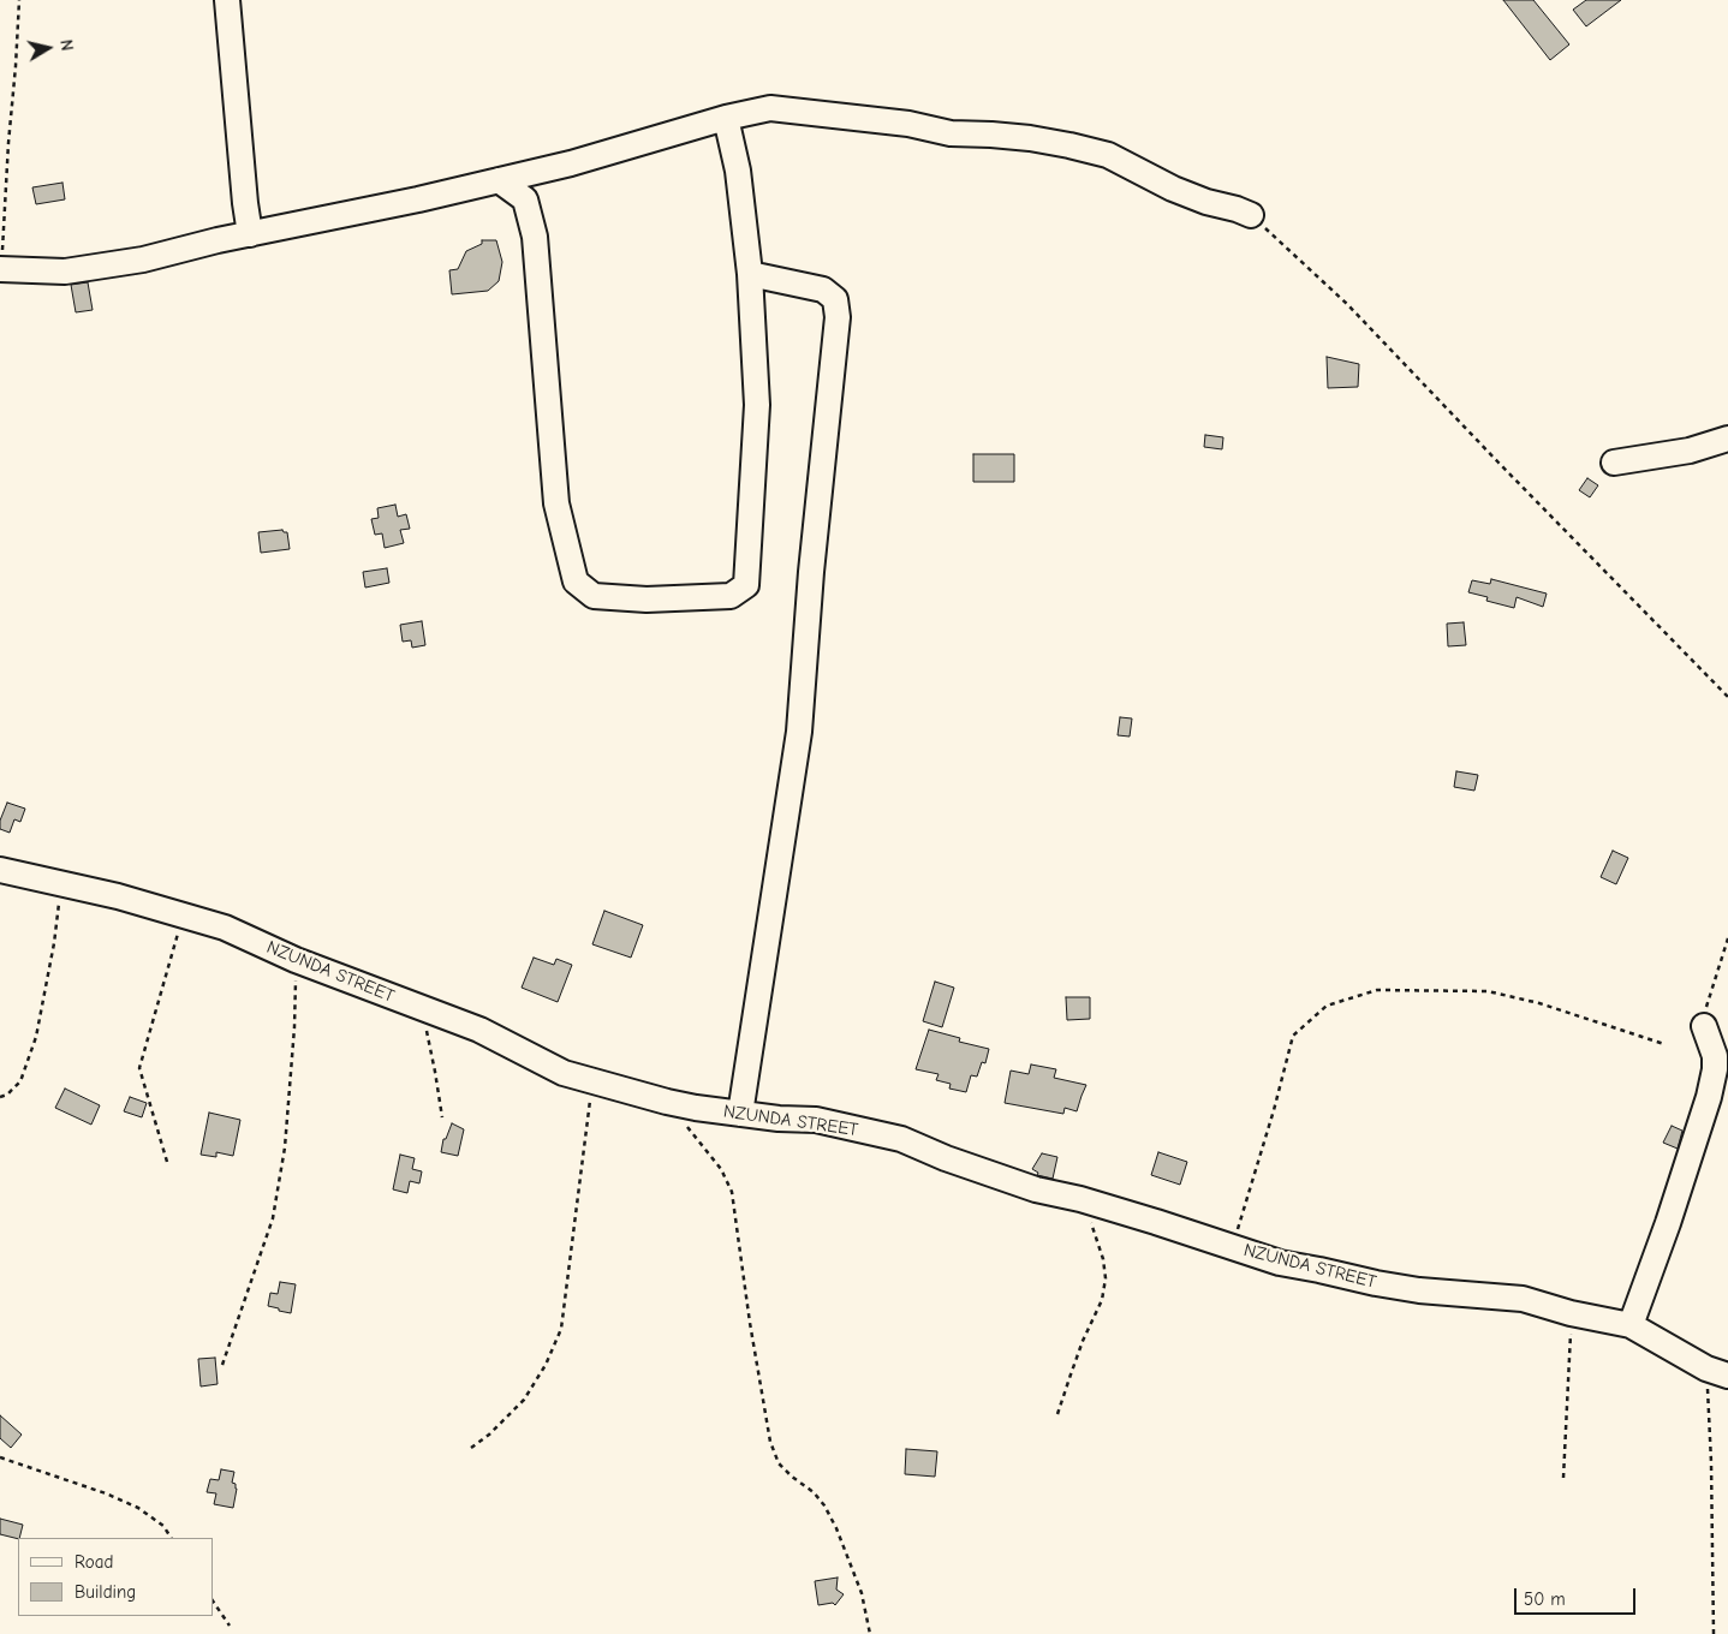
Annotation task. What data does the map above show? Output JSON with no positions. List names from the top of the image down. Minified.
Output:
{"streets":{"street":["NZUNDA STREET"]},"legend":["Road","Building"],"scale_bar":"50 m","north":"right"}
